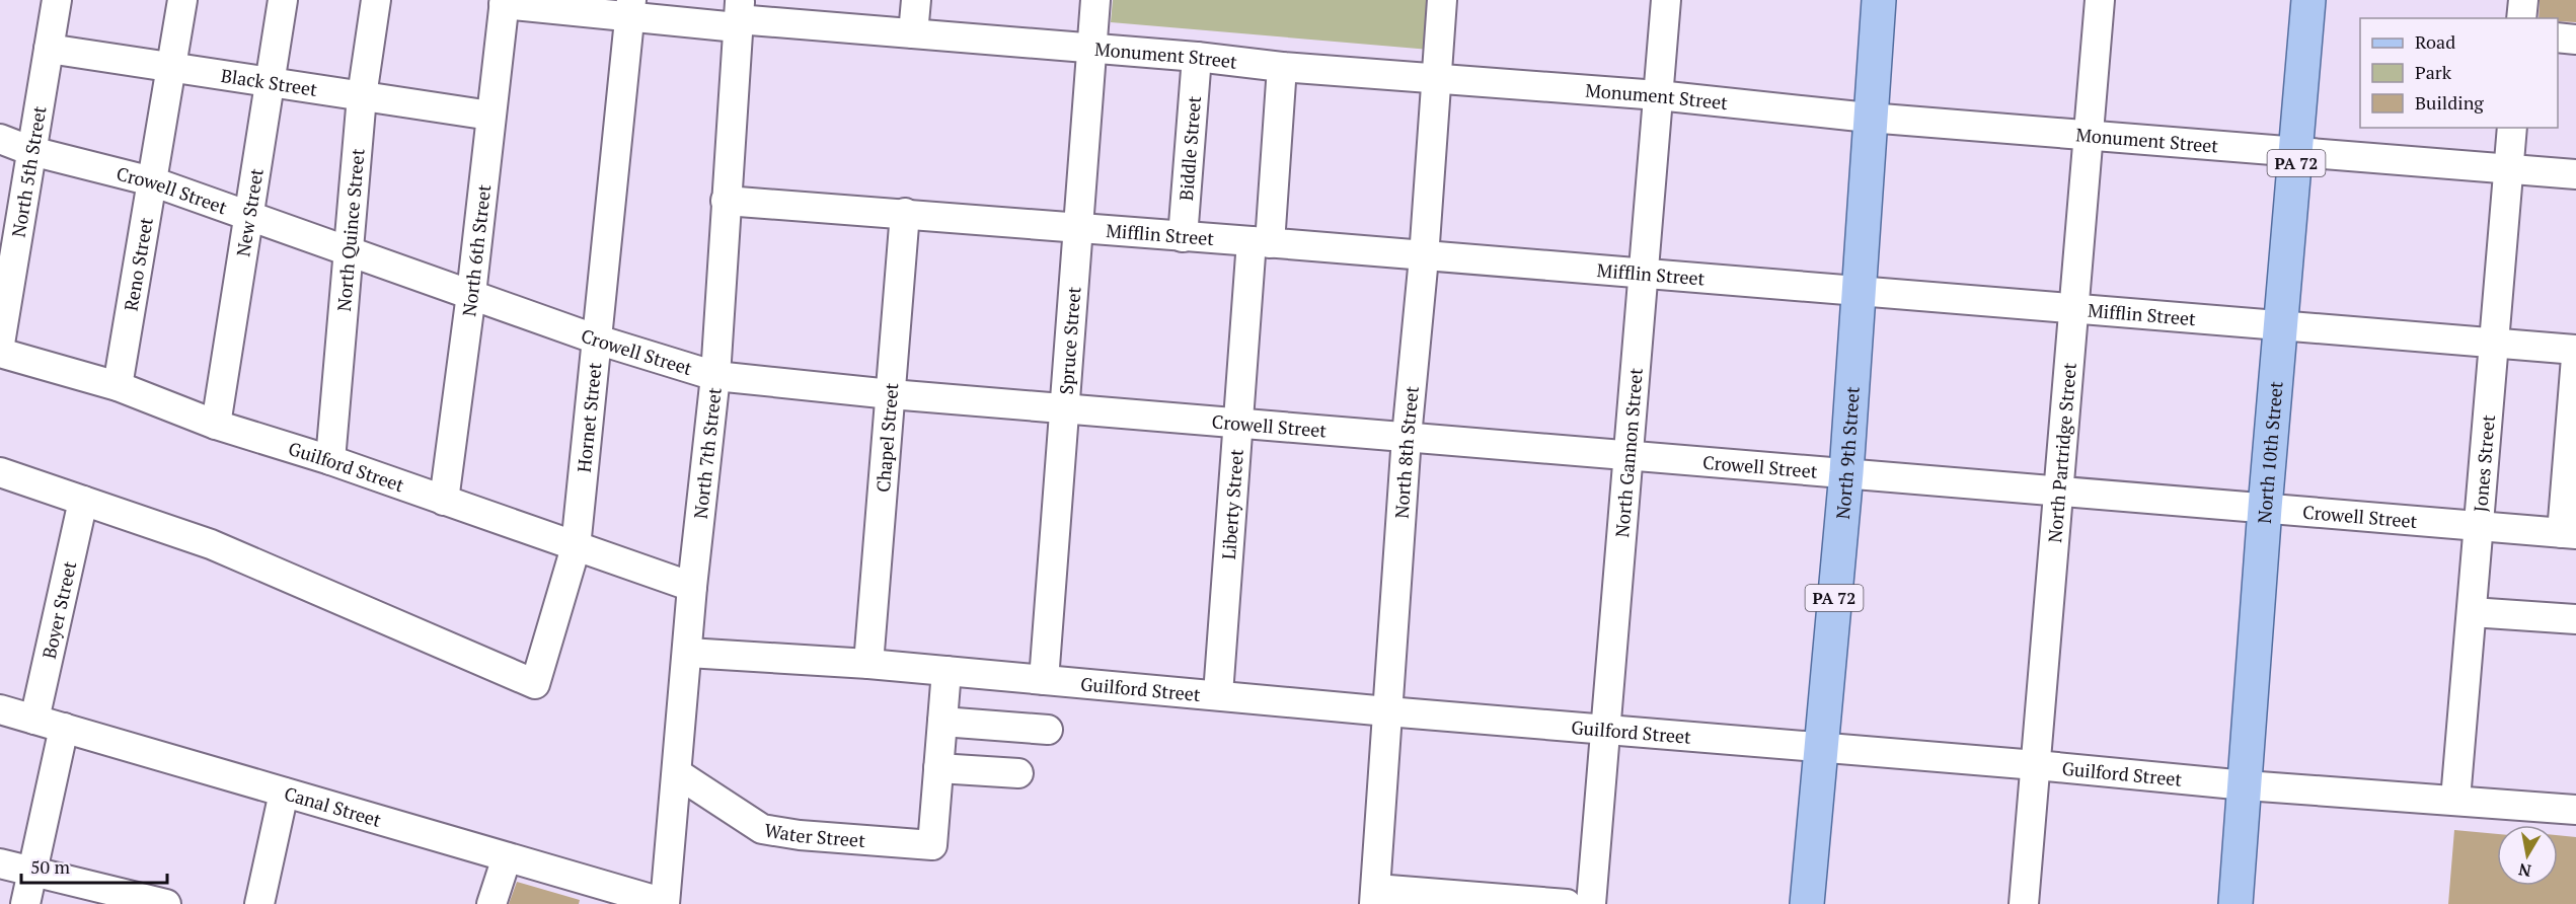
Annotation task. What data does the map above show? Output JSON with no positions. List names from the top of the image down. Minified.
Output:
{"streets":{"main road":["PA 72","North 9th Street","North 10th Street"],"street":["Monument Street","Black Street","Biddle Street","North 5th Street","Crowell Street","New Street","North Quince Street","Mifflin Street","North 6th Street","Reno Street","Spruce Street","Hornet Street","Chapel Street","North 7th Street","North 8th Street","North Gannon Street","North Partridge Street","Jones Street","Guilford Street","Liberty Street","Boyer Street","Canal Street","Water Street"]},"crossings":[["Monument Street","Biddle Street"],["Monument Street","North 6th Street"],["Monument Street","Spruce Street"],["Monument Street","Hornet Street"],["Monument Street","North 7th Street"],["Monument Street","North 8th Street"],["Monument Street","North Gannon Street"],["Monument Street","North 9th Street"],["Monument Street","North Partridge Street"],["Monument Street","North 10th Street"],["Monument Street","Jones Street"],["Monument Street","Liberty Street"],["Black Street","North 5th Street"],["Black Street","New Street"],["Black Street","North Quince Street"],["Black Street","North 6th Street"],["Black Street","Reno Street"],["Biddle Street","Mifflin Street"],["North 5th Street","Crowell Street"],["Crowell Street","New Street"],["Crowell Street","North Quince Street"],["Crowell Street","North 6th Street"],["Crowell Street","Reno Street"],["Crowell Street","Spruce Street"],["Crowell Street","Hornet Street"],["Crowell Street","Chapel Street"],["Crowell Street","North 7th Street"],["Crowell Street","North 8th Street"],["Crowell Street","North Gannon Street"],["Crowell Street","North 9th Street"],["Crowell Street","North Partridge Street"],["Crowell Street","North 10th Street"],["Crowell Street","Jones Street"],["Crowell Street","Liberty Street"],["New Street","Guilford Street"],["North Quince Street","Guilford Street"],["Mifflin Street","Spruce Street"],["Mifflin Street","Chapel Street"],["Mifflin Street","North 7th Street"],["Mifflin Street","North 8th Street"],["Mifflin Street","North Gannon Street"],["Mifflin Street","North 9th Street"],["Mifflin Street","North Partridge Street"],["Mifflin Street","North 10th Street"],["Mifflin Street","Jones Street"],["Mifflin Street","Liberty Street"],["North 6th Street","Guilford Street"],["Reno Street","Guilford Street"],["Spruce Street","Guilford Street"],["Hornet Street","Guilford Street"],["Hornet Street","Boyer Street"],["Chapel Street","Guilford Street"],["North 7th Street","Guilford Street"],["North 7th Street","Canal Street"],["North 7th Street","Water Street"],["North 8th Street","Guilford Street"],["North Gannon Street","Guilford Street"],["North 9th Street","Guilford Street"],["North Partridge Street","Guilford Street"],["North 10th Street","Guilford Street"],["Jones Street","Guilford Street"],["Guilford Street","Liberty Street"],["Boyer Street","Canal Street"]],"legend":["Road","Park","Building"],"scale_bar":"50 m","north":"bottom"}
